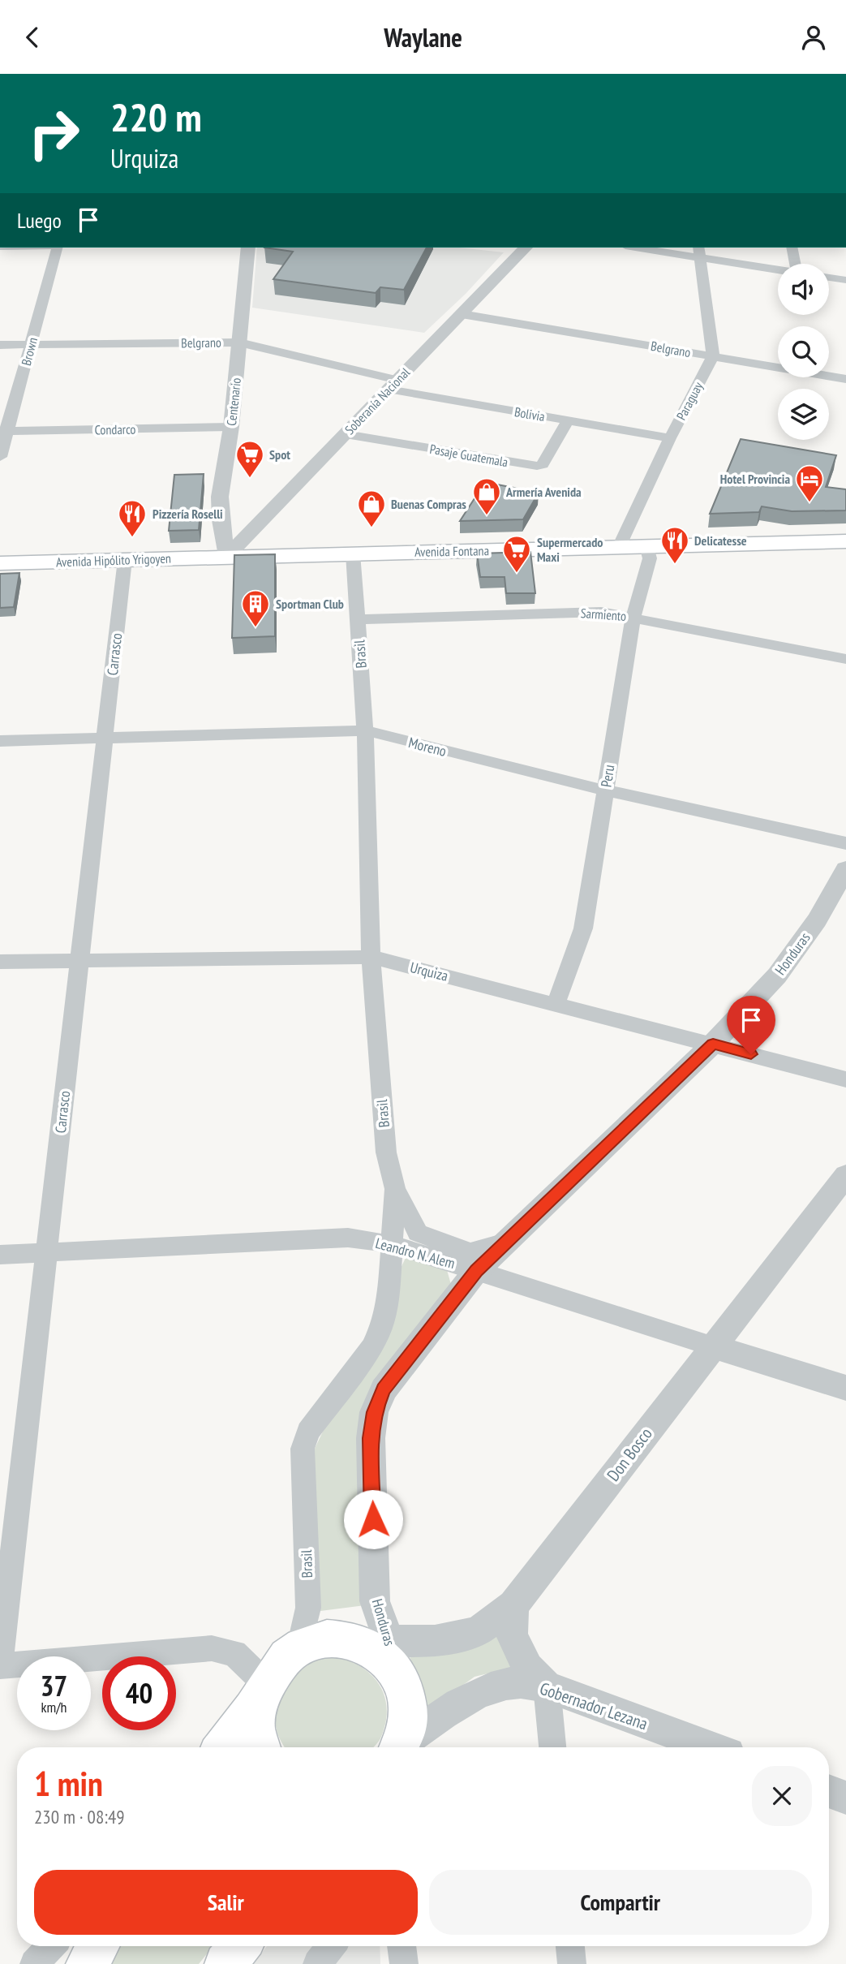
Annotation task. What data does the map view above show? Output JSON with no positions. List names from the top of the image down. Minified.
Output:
{"streets":{"main road":["Avenida Fontana","Avenida Hipólito Yrigoyen"],"street":["Belgrano","Brown","Soberanía Nacional","Paraguay","Centenario","Bolivia","Condarco","Pasaje Guatemala","Sarmiento","Carrasco","Brasil","Moreno","Peru","Honduras","Urquiza","Leandro N. Alem","Don Bosco","Gobernador Lezana"]},"crossings":[["Belgrano","Brown"],["Belgrano","Soberanía Nacional"],["Belgrano","Paraguay"],["Belgrano","Centenario"],["Belgrano","Bolivia"],["Brown","Condarco"],["Soberanía Nacional","Centenario"],["Soberanía Nacional","Bolivia"],["Soberanía Nacional","Pasaje Guatemala"],["Soberanía Nacional","Avenida Fontana"],["Soberanía Nacional","Avenida Hipólito Yrigoyen"],["Paraguay","Bolivia"],["Paraguay","Avenida Fontana"],["Centenario","Condarco"],["Centenario","Avenida Fontana"],["Centenario","Avenida Hipólito Yrigoyen"],["Bolivia","Pasaje Guatemala"],["Avenida Fontana","Avenida Hipólito Yrigoyen"],["Avenida Fontana","Brasil"],["Avenida Fontana","Peru"],["Avenida Hipólito Yrigoyen","Carrasco"],["Sarmiento","Brasil"],["Sarmiento","Peru"],["Carrasco","Moreno"],["Carrasco","Urquiza"],["Carrasco","Leandro N. Alem"],["Brasil","Moreno"],["Brasil","Urquiza"],["Brasil","Leandro N. Alem"],["Moreno","Peru"],["Peru","Urquiza"],["Honduras","Urquiza"],["Honduras","Leandro N. Alem"],["Honduras","Don Bosco"],["Leandro N. Alem","Don Bosco"]],"places":{"supermarket":["Spot","Supermercado Maxi"],"hotel":["Hotel Provincia"],"shop":["Armería Avenida","Buenas Compras"],"restaurant":["Pizzería Roselli","Delicatesse"],"building":["Sportman Club"]},"page":{"header":"Waylane","turn":["220 m","Urquiza"],"then":"Luego","speed":"37 km/h","limit":"40","heading":["1 min","230 m · 08:49"],"buttons":["Salir","Compartir"]}}
